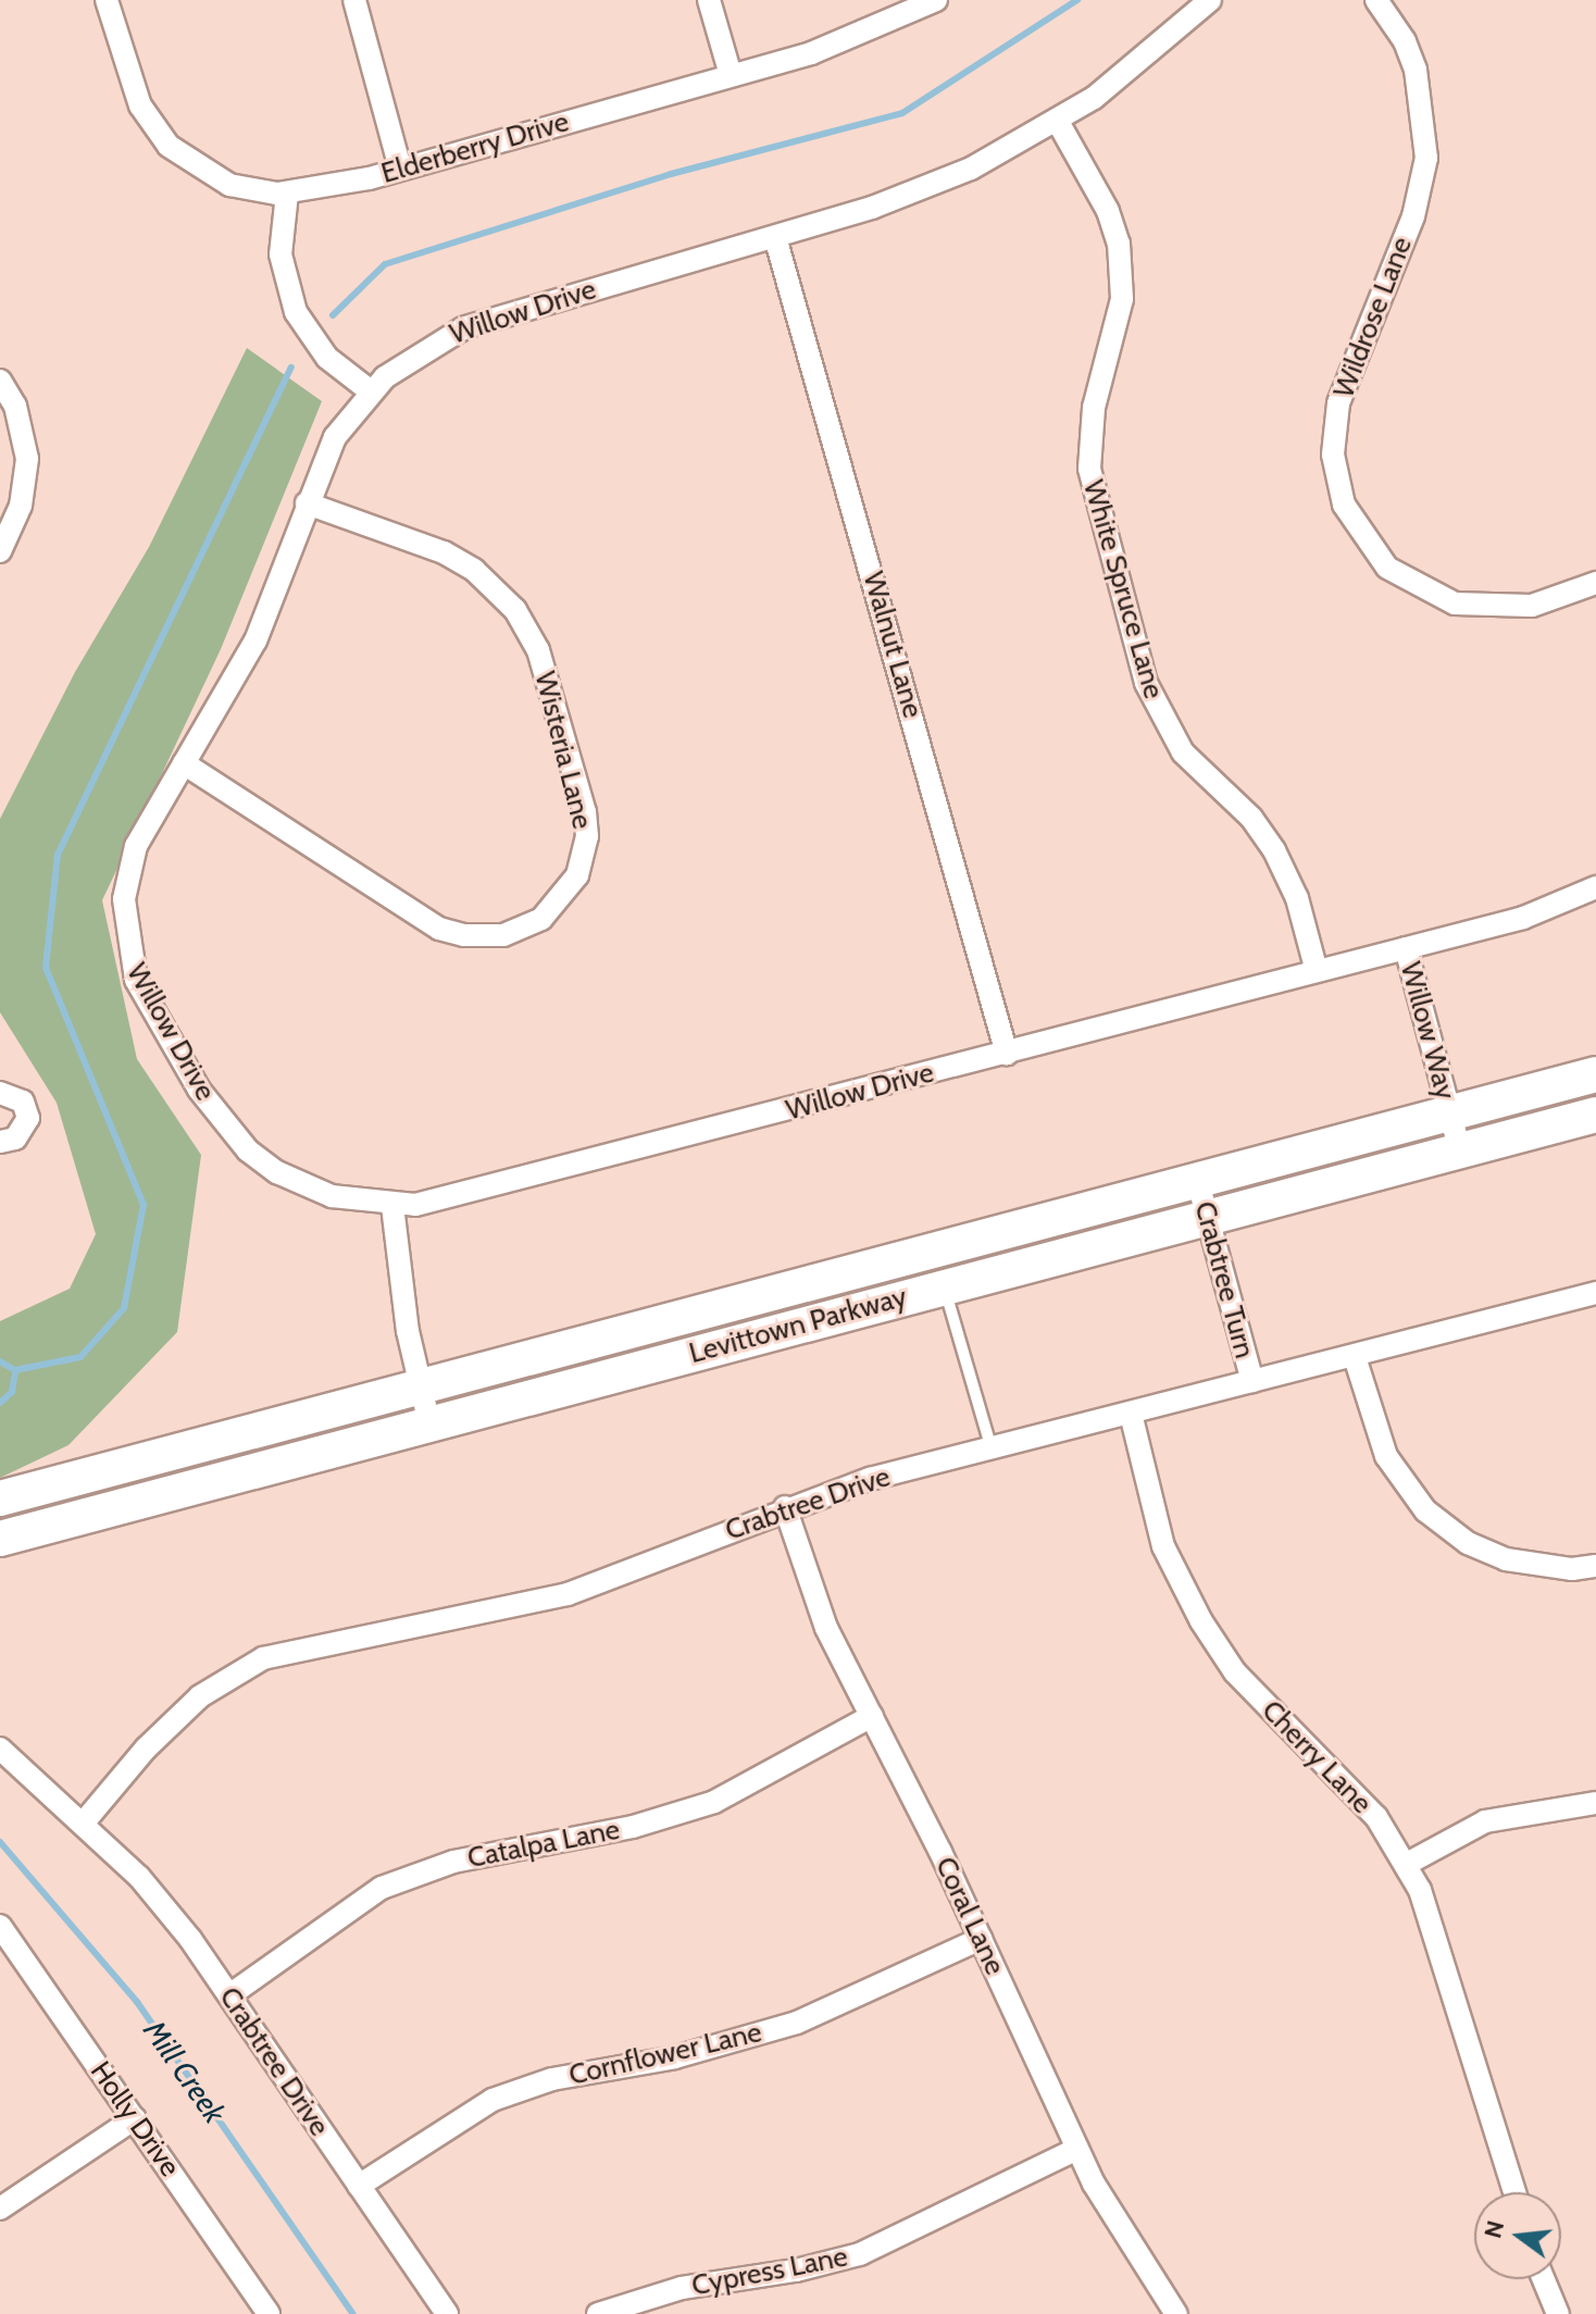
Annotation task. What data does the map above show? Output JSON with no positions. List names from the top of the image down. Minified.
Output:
{"streets":{"main road":["Levittown Parkway"],"street":["Elderberry Drive","Willow Drive","Wildrose Lane","White Spruce Lane","Walnut Lane","Wisteria Lane","Willow Way","Crabtree Turn","Crabtree Drive","Cherry Lane","Catalpa Lane","Coral Lane","Cornflower Lane","Holly Drive","Cypress Lane"]},"crossings":[["Willow Drive","White Spruce Lane"],["Willow Drive","Walnut Lane"],["Willow Drive","Wisteria Lane"],["Willow Drive","Willow Way"],["Willow Way","Levittown Parkway"],["Crabtree Turn","Levittown Parkway"],["Crabtree Turn","Crabtree Drive"],["Crabtree Drive","Cherry Lane"],["Crabtree Drive","Catalpa Lane"],["Crabtree Drive","Coral Lane"],["Crabtree Drive","Cornflower Lane"],["Catalpa Lane","Coral Lane"],["Coral Lane","Cornflower Lane"],["Coral Lane","Cypress Lane"]],"water":["Mill Creek"],"north":"left"}
